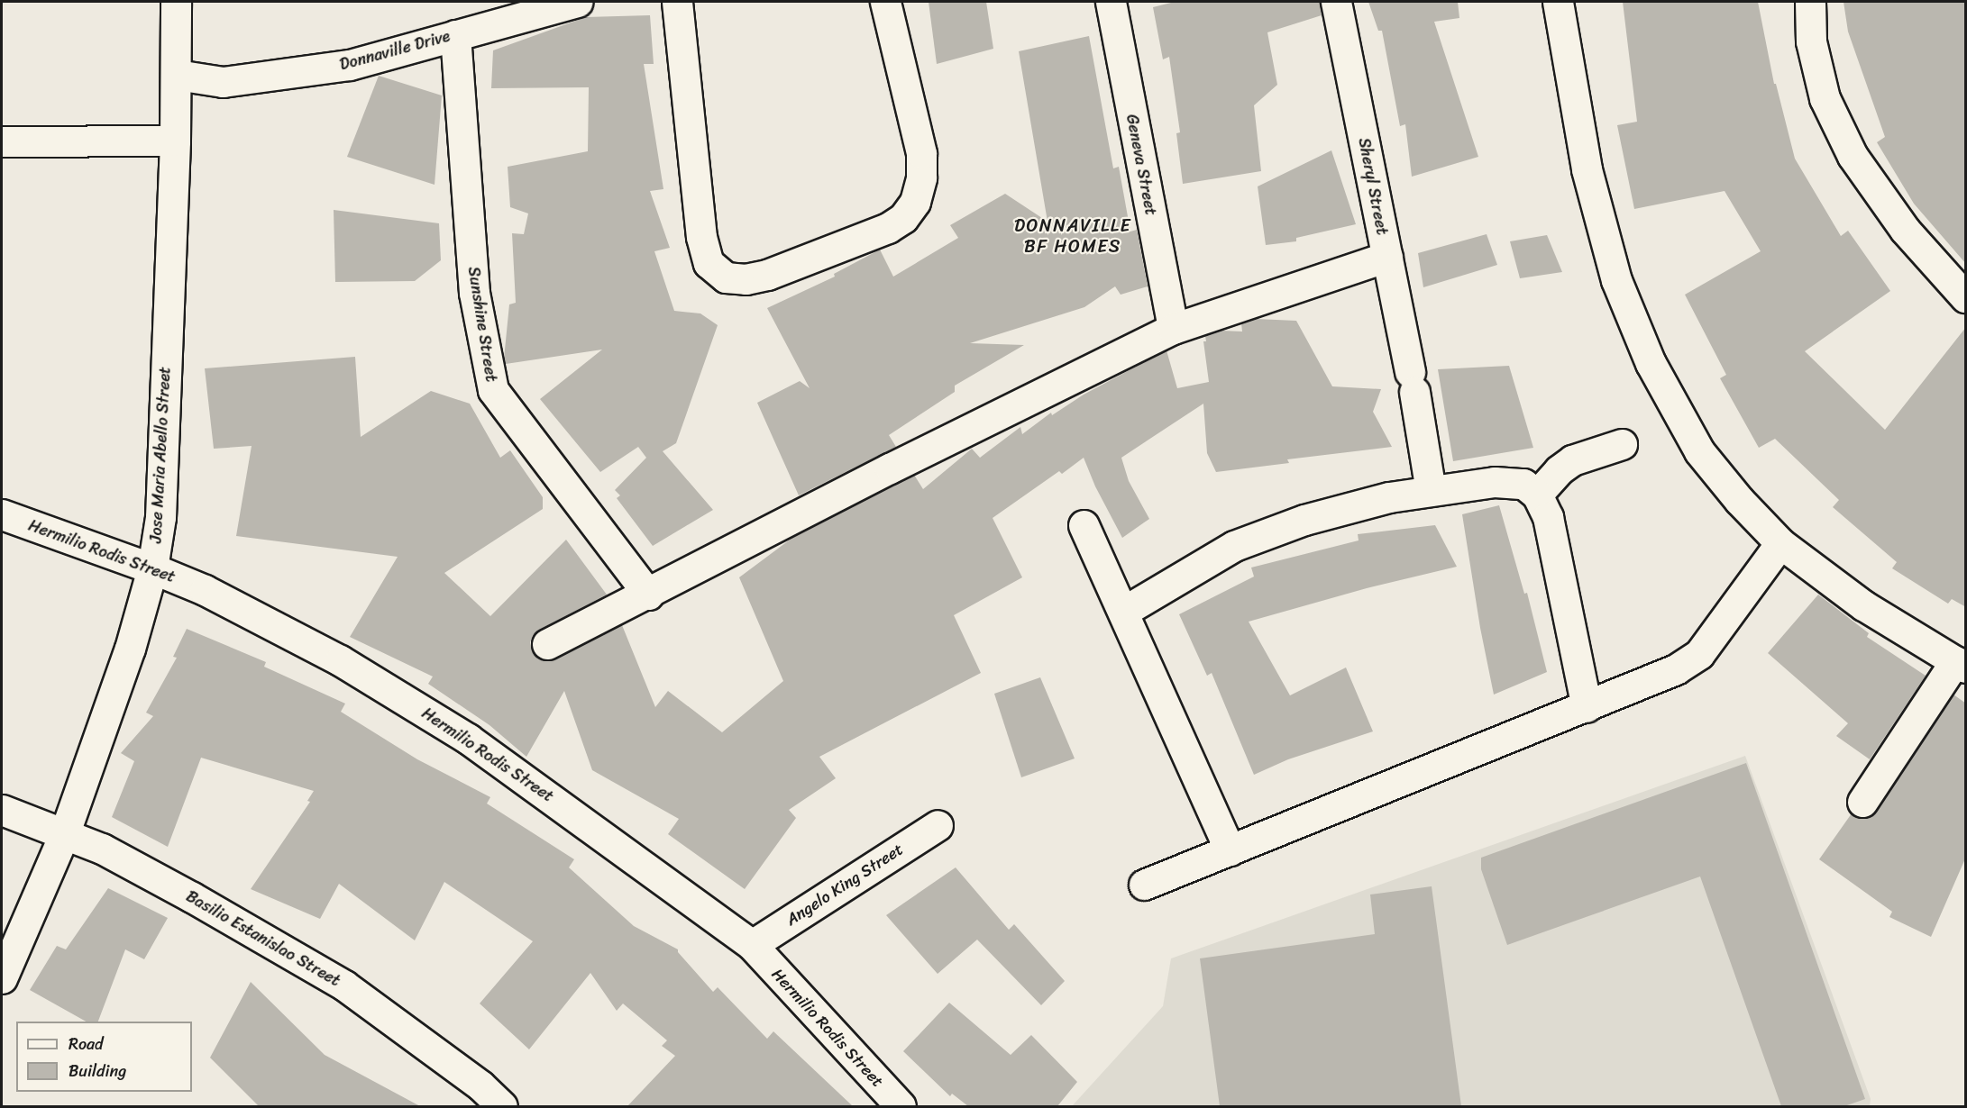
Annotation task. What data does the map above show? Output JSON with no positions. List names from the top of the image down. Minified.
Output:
{"streets":{"street":["Donnaville Drive","Geneva Street","Sheryl Street","Sunshine Street","Jose Maria Abello Street","Hermilio Rodis Street","Angelo King Street","Basilio Estanislao Street"]},"crossings":[["Donnaville Drive","Sunshine Street"],["Donnaville Drive","Jose Maria Abello Street"],["Jose Maria Abello Street","Hermilio Rodis Street"],["Jose Maria Abello Street","Basilio Estanislao Street"],["Hermilio Rodis Street","Angelo King Street"]],"districts":["DONNAVILLE BF HOMES"],"legend":["Road","Building"]}
